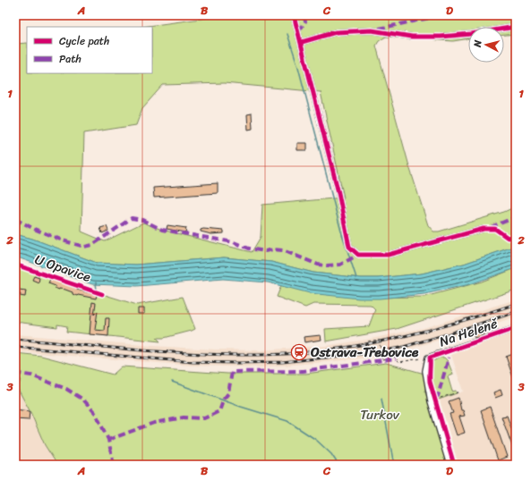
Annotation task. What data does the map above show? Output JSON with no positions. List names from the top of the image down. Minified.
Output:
{"streets":{"street":["Na Heleně"],"lane":["U Opavice"]},"parks":["Turkov"],"places":{"station":["Ostrava-Třebovice"]},"legend":["Cycle path","Path"],"north":"left","grid":{"columns":["A","B","C","D"],"rows":["1","2","3"]}}
